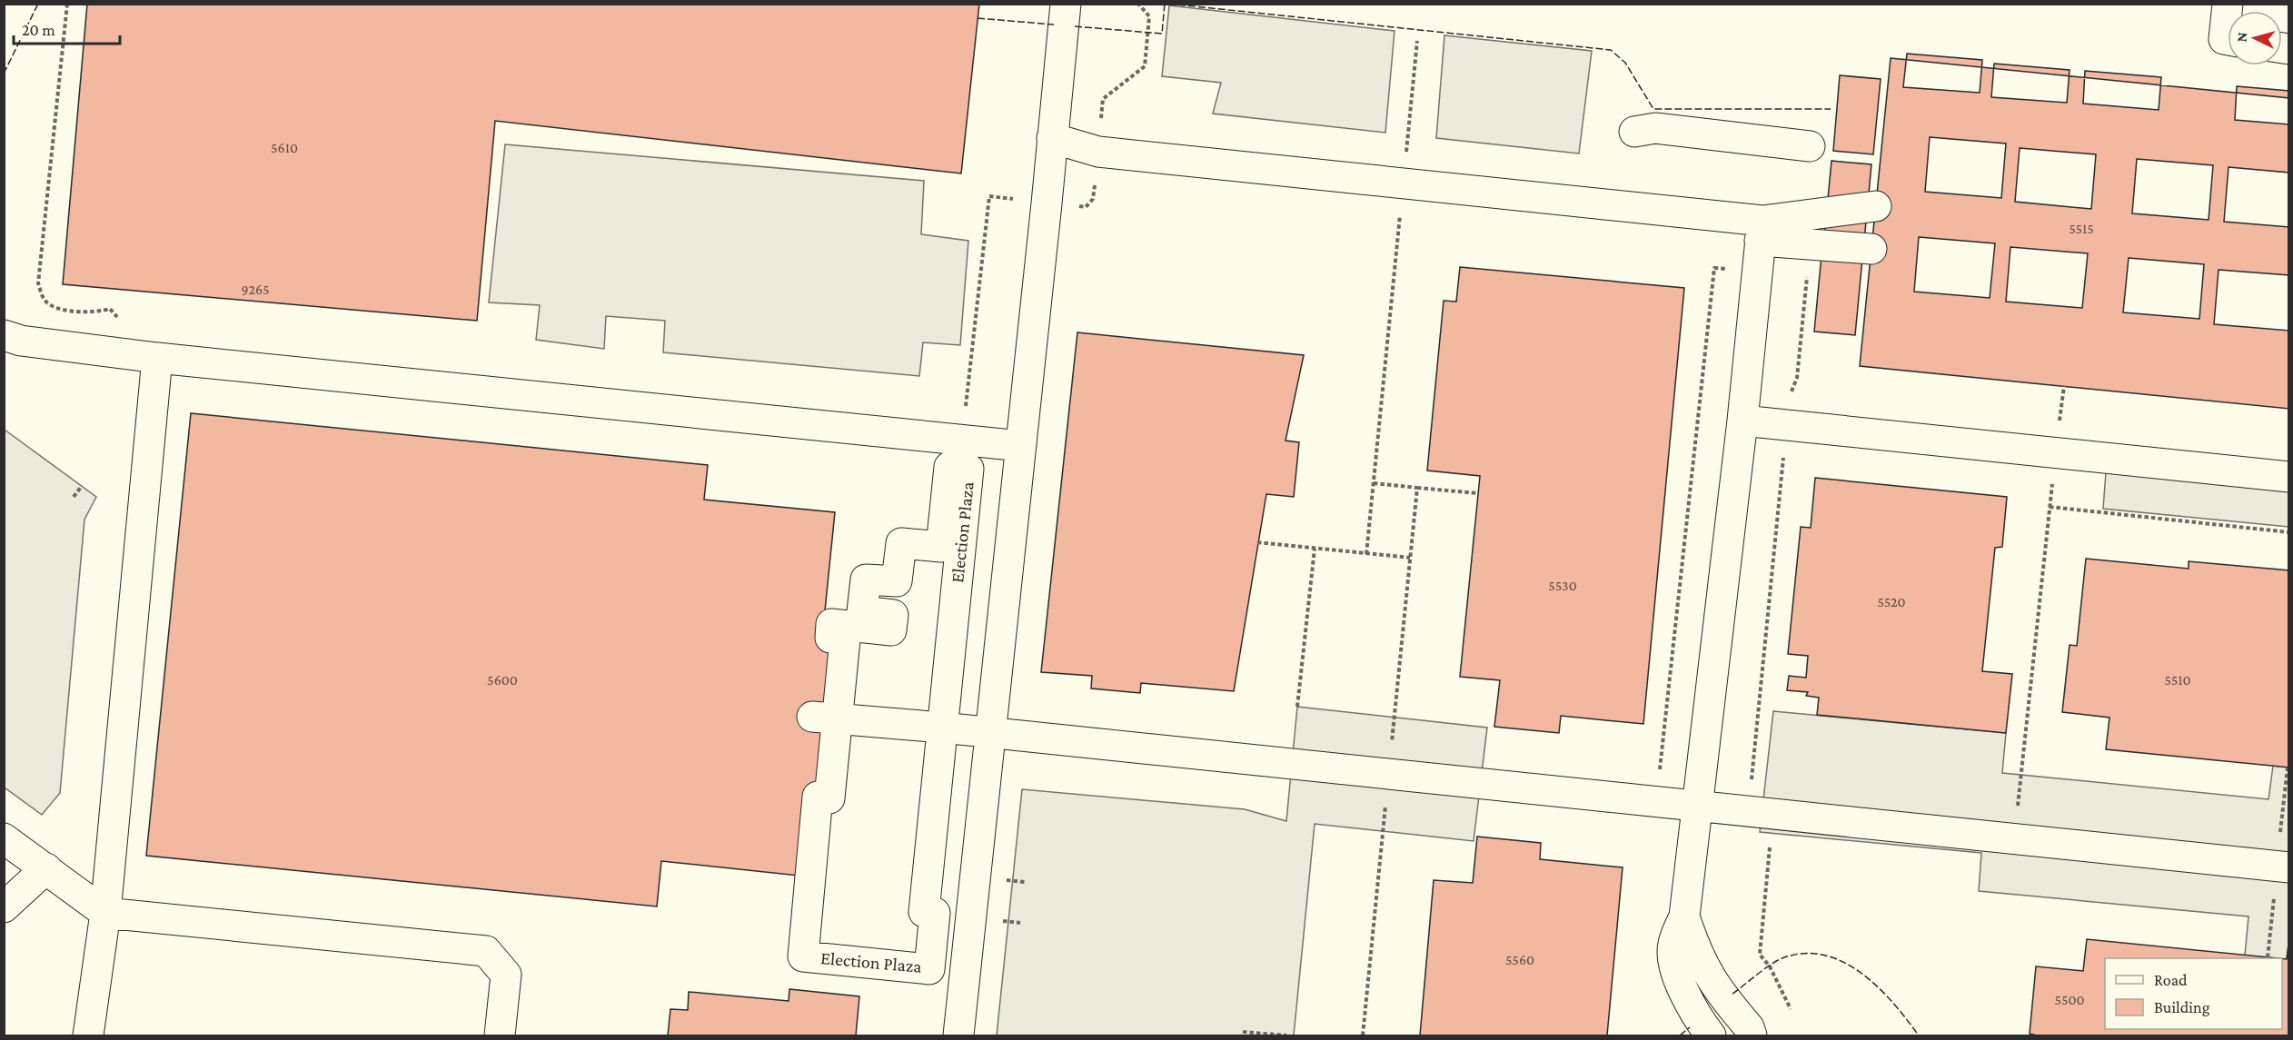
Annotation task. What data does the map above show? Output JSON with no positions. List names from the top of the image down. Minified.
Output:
{"streets":{"street":["Election Plaza"]},"house_numbers":["5610","5515","9265","5530","5520","5600","5510","5560","5500"],"legend":["Road","Building"],"scale_bar":"20 m","north":"left"}
